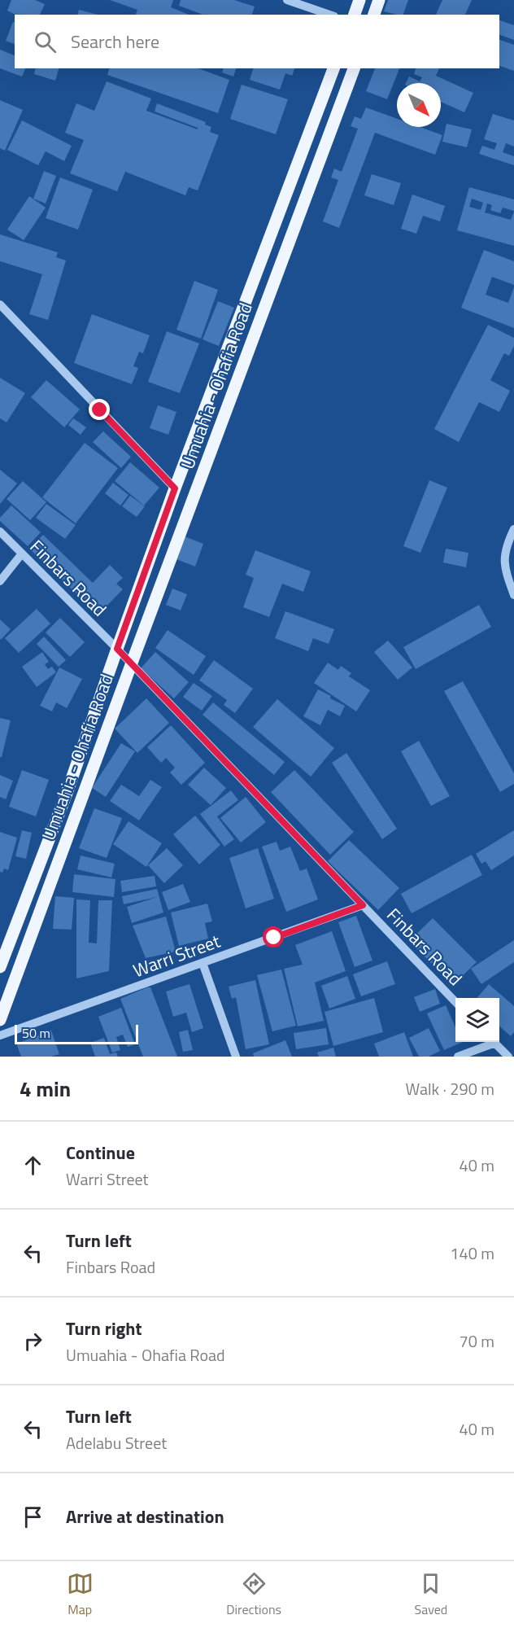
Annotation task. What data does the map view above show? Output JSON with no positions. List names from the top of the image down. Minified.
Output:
{"streets":{"main road":["Umuahia - Ohafia Road"],"street":["Finbars Road","Warri Street"]},"crossings":[["Umuahia - Ohafia Road","Finbars Road"],["Finbars Road","Warri Street"]],"scale_bar":"50 m","north":"bottom right","page":{"search":"Search here","scale":"50 m","heading":["4 min","Walk · 290 m"],"list":[["Continue","Warri Street","40 m"],["Turn left","Finbars Road","140 m"],["Turn right","Umuahia - Ohafia Road","70 m"],["Turn left","Adelabu Street","40 m"],"Arrive at destination"],"nav":["Map","Directions","Saved"]}}
